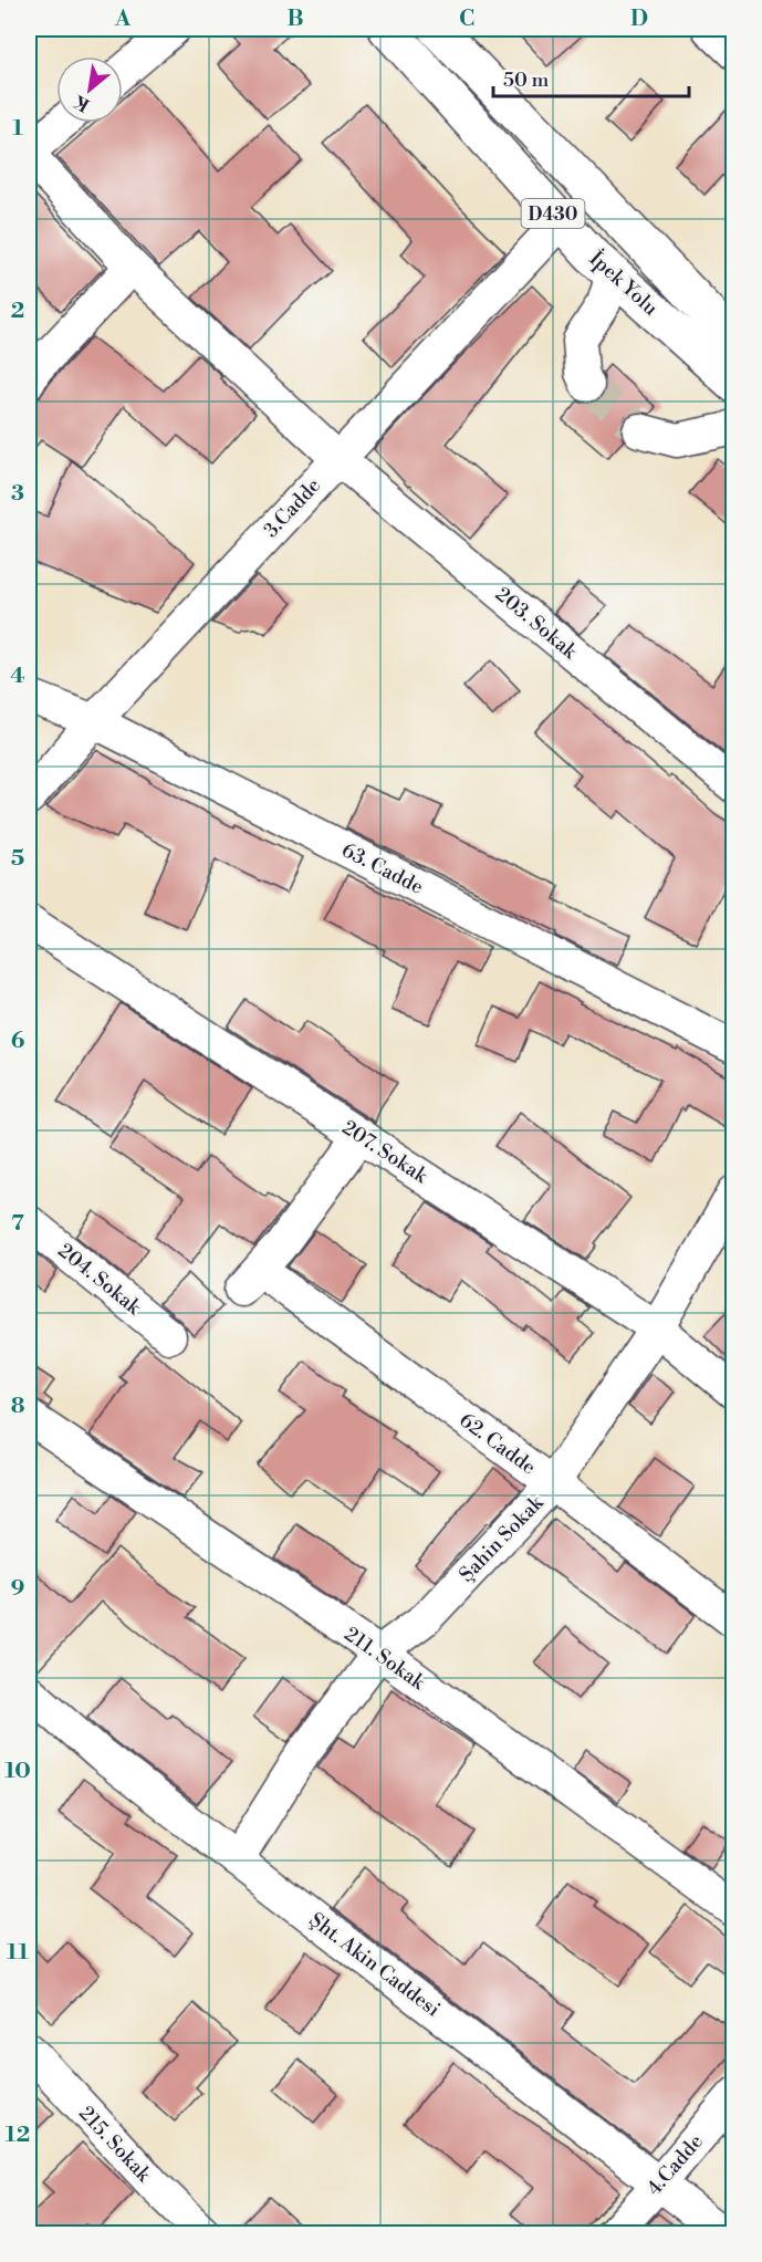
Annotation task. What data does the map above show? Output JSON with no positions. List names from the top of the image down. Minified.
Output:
{"streets":{"highway":["D430","İpek Yolu"],"street":["3.Cadde","203. Sokak","63. Cadde","207. Sokak","204. Sokak","62. Cadde","Şahin Sokak","211. Sokak","Şht. Akin Caddesi","215. Sokak","4.Cadde"]},"crossings":[["İpek Yolu","3.Cadde"],["3.Cadde","203. Sokak"],["3.Cadde","63. Cadde"],["207. Sokak","62. Cadde"],["207. Sokak","Şahin Sokak"],["62. Cadde","Şahin Sokak"],["Şahin Sokak","211. Sokak"],["Şahin Sokak","Şht. Akin Caddesi"],["Şht. Akin Caddesi","4.Cadde"]],"scale_bar":"50 m","north":"bottom left","grid":{"columns":["A","B","C","D"],"rows":["1","2","3","4","5","6","7","8","9","10","11","12"]}}
